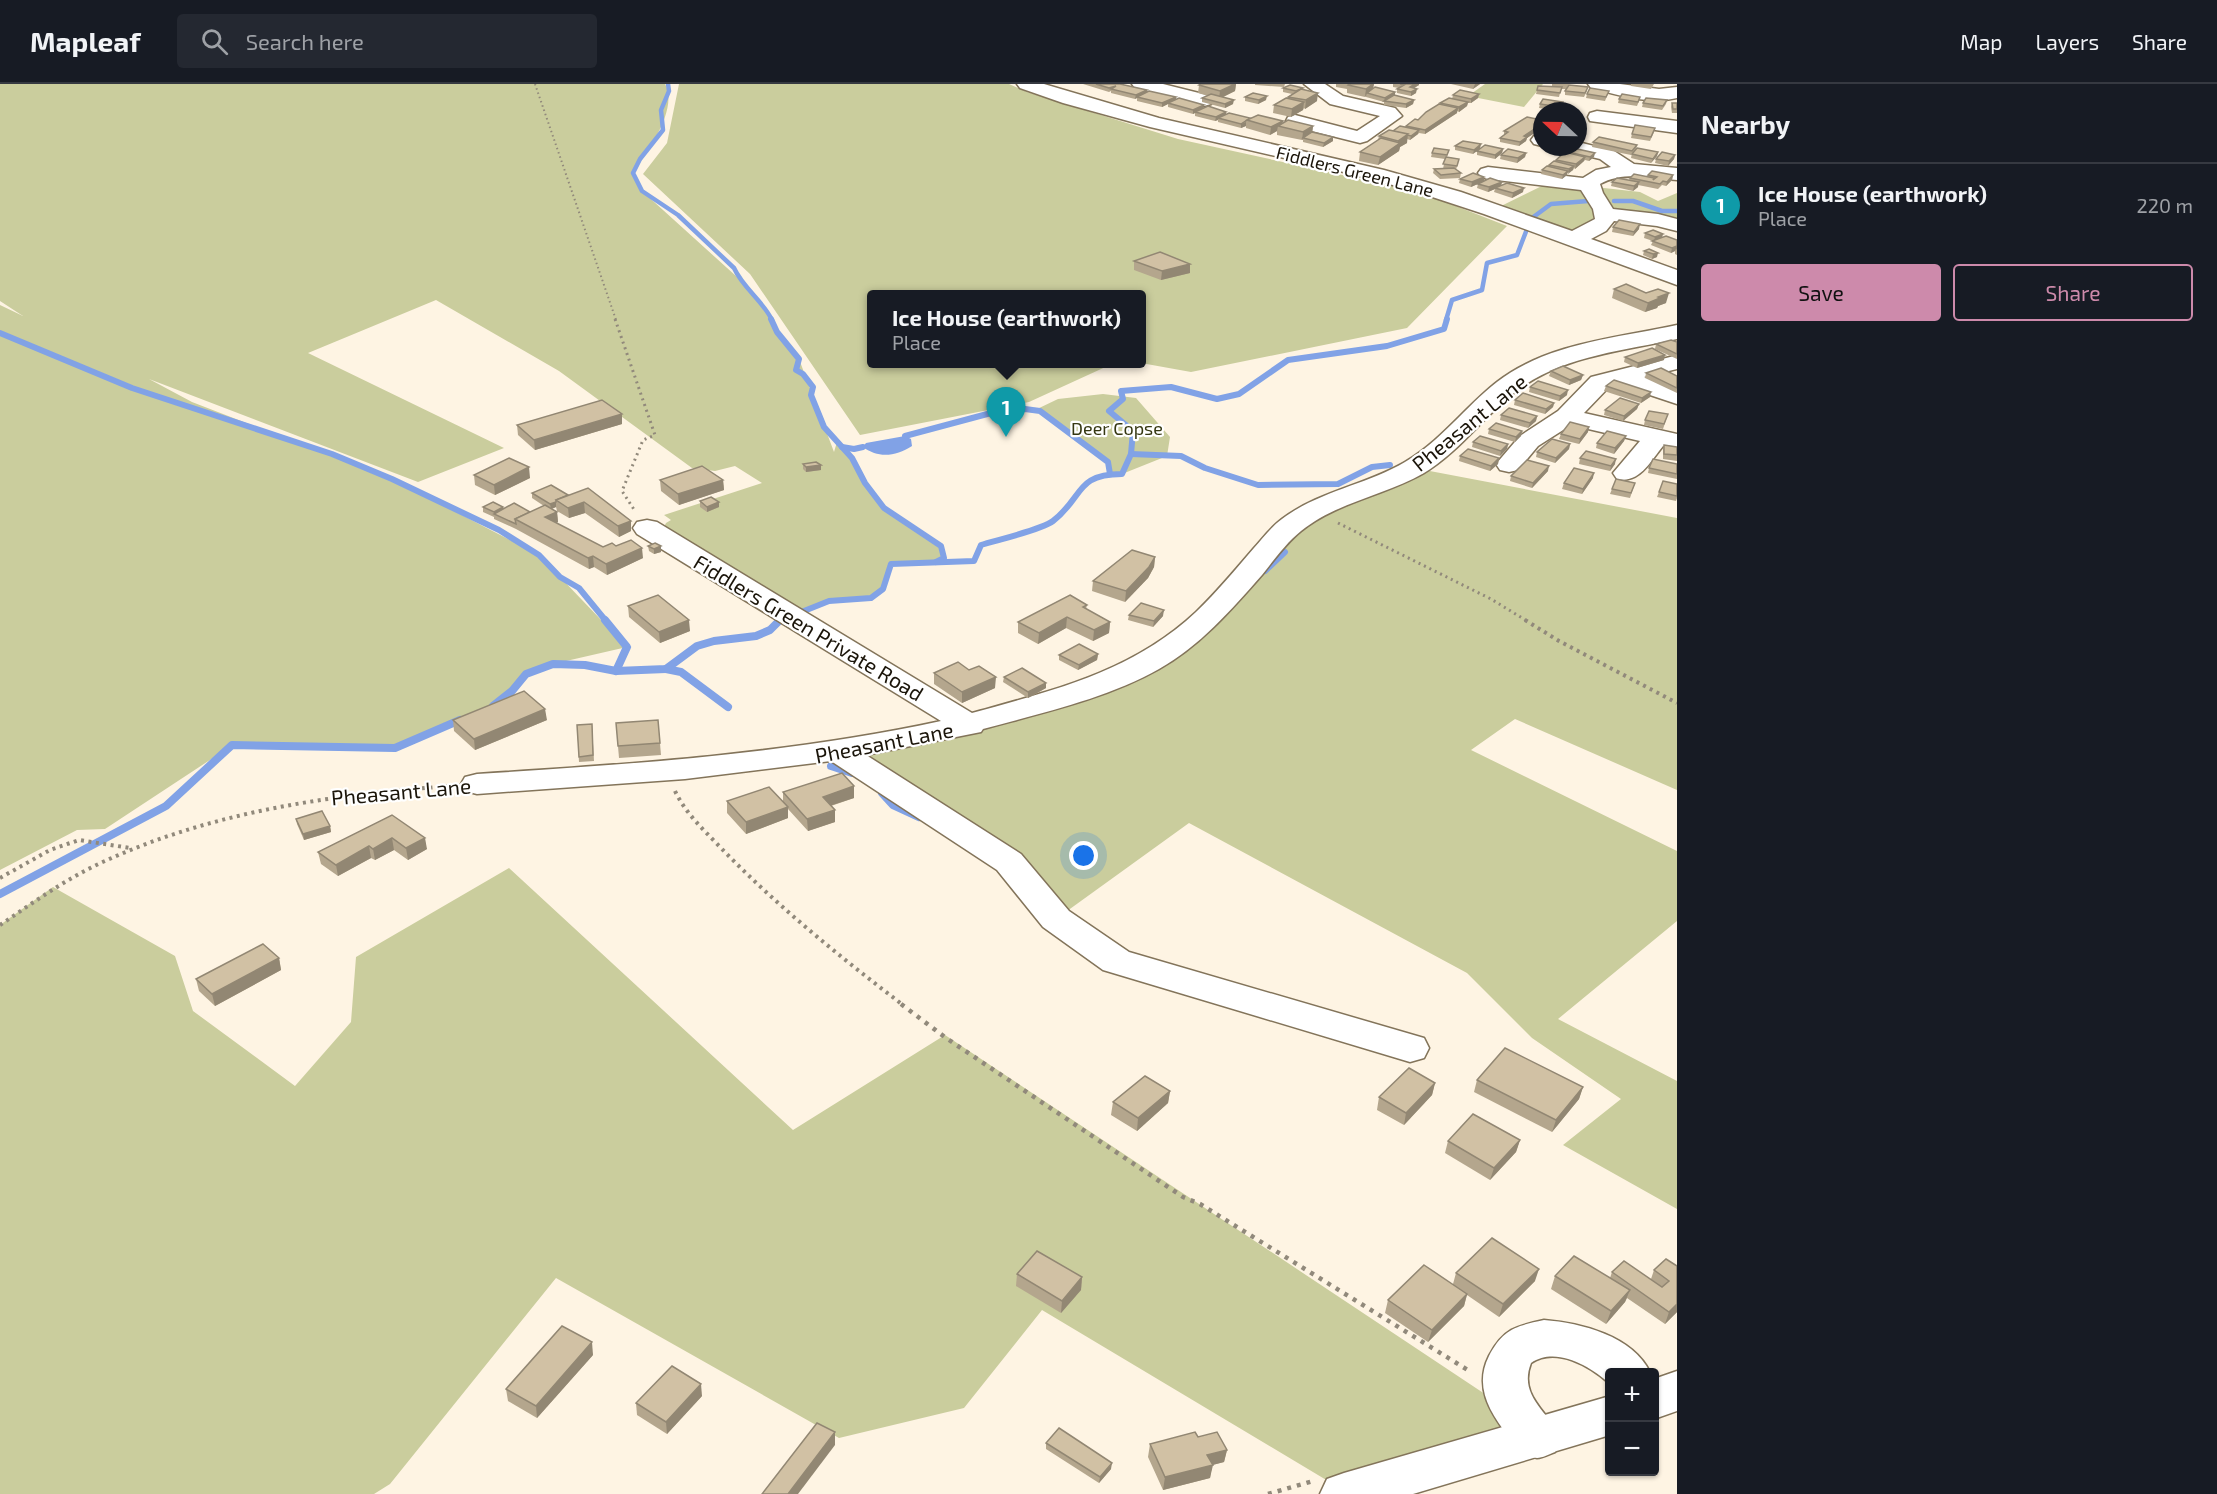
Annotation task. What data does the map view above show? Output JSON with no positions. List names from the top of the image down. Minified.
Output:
{"streets":{"street":["Fiddlers Green Lane","Pheasant Lane","Fiddlers Green Private Road"]},"crossings":[["Pheasant Lane","Fiddlers Green Private Road"]],"parks":["Deer Copse"],"north":"left","page":{"header":"Mapleaf","search":"Search here","nav":["Map","Layers","Share"],"heading":"Nearby","list":[{"mark":"1","name":"Ice House (earthwork)","note":"Place","value":"220 m"}],"buttons":["Save","Share"],"popup":["Ice House (earthwork)","Place"],"pins":"1","map_buttons":["+","−"]}}
